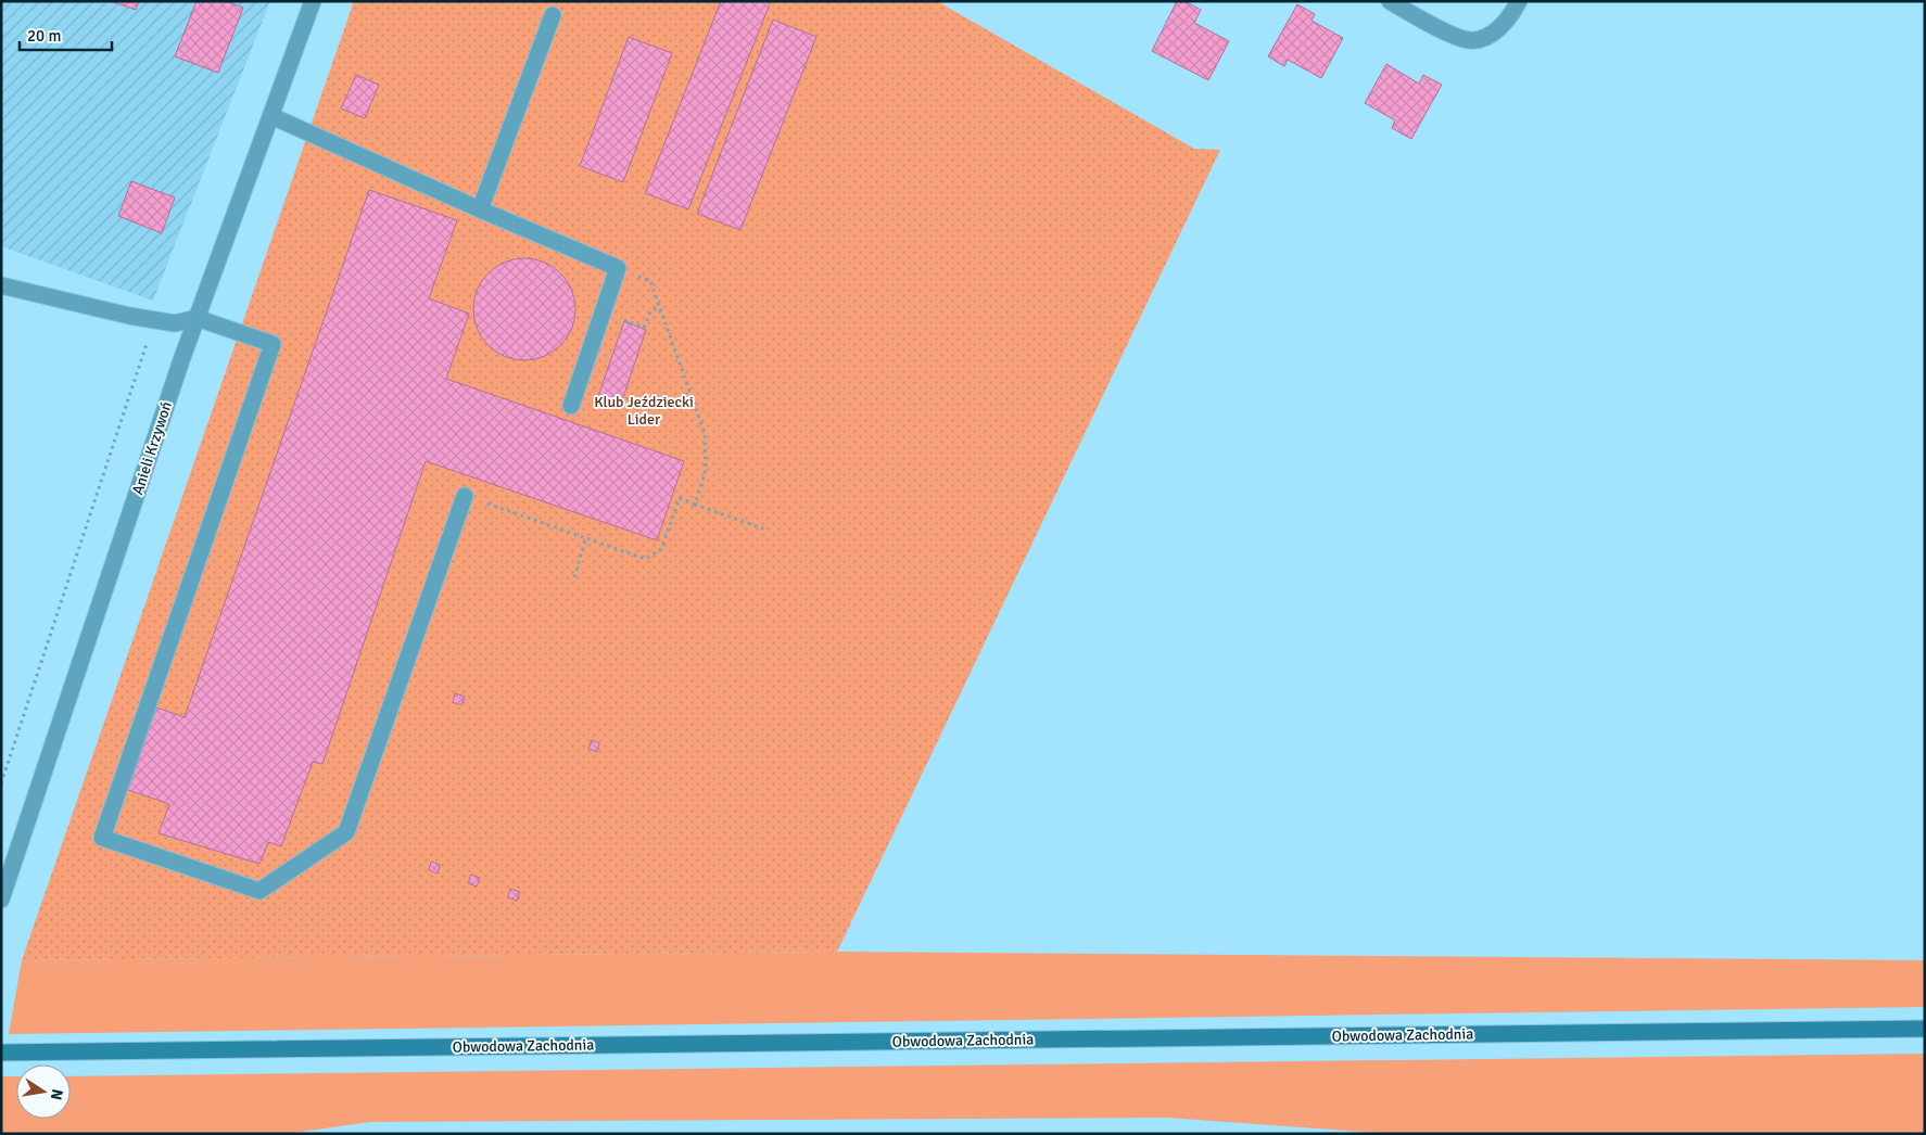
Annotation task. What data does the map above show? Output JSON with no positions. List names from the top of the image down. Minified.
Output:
{"streets":{"main road":["Obwodowa Zachodnia"],"street":["Anieli Krzywoń"]},"parks":["Klub Jeździecki Lider"],"scale_bar":"20 m","north":"right"}
